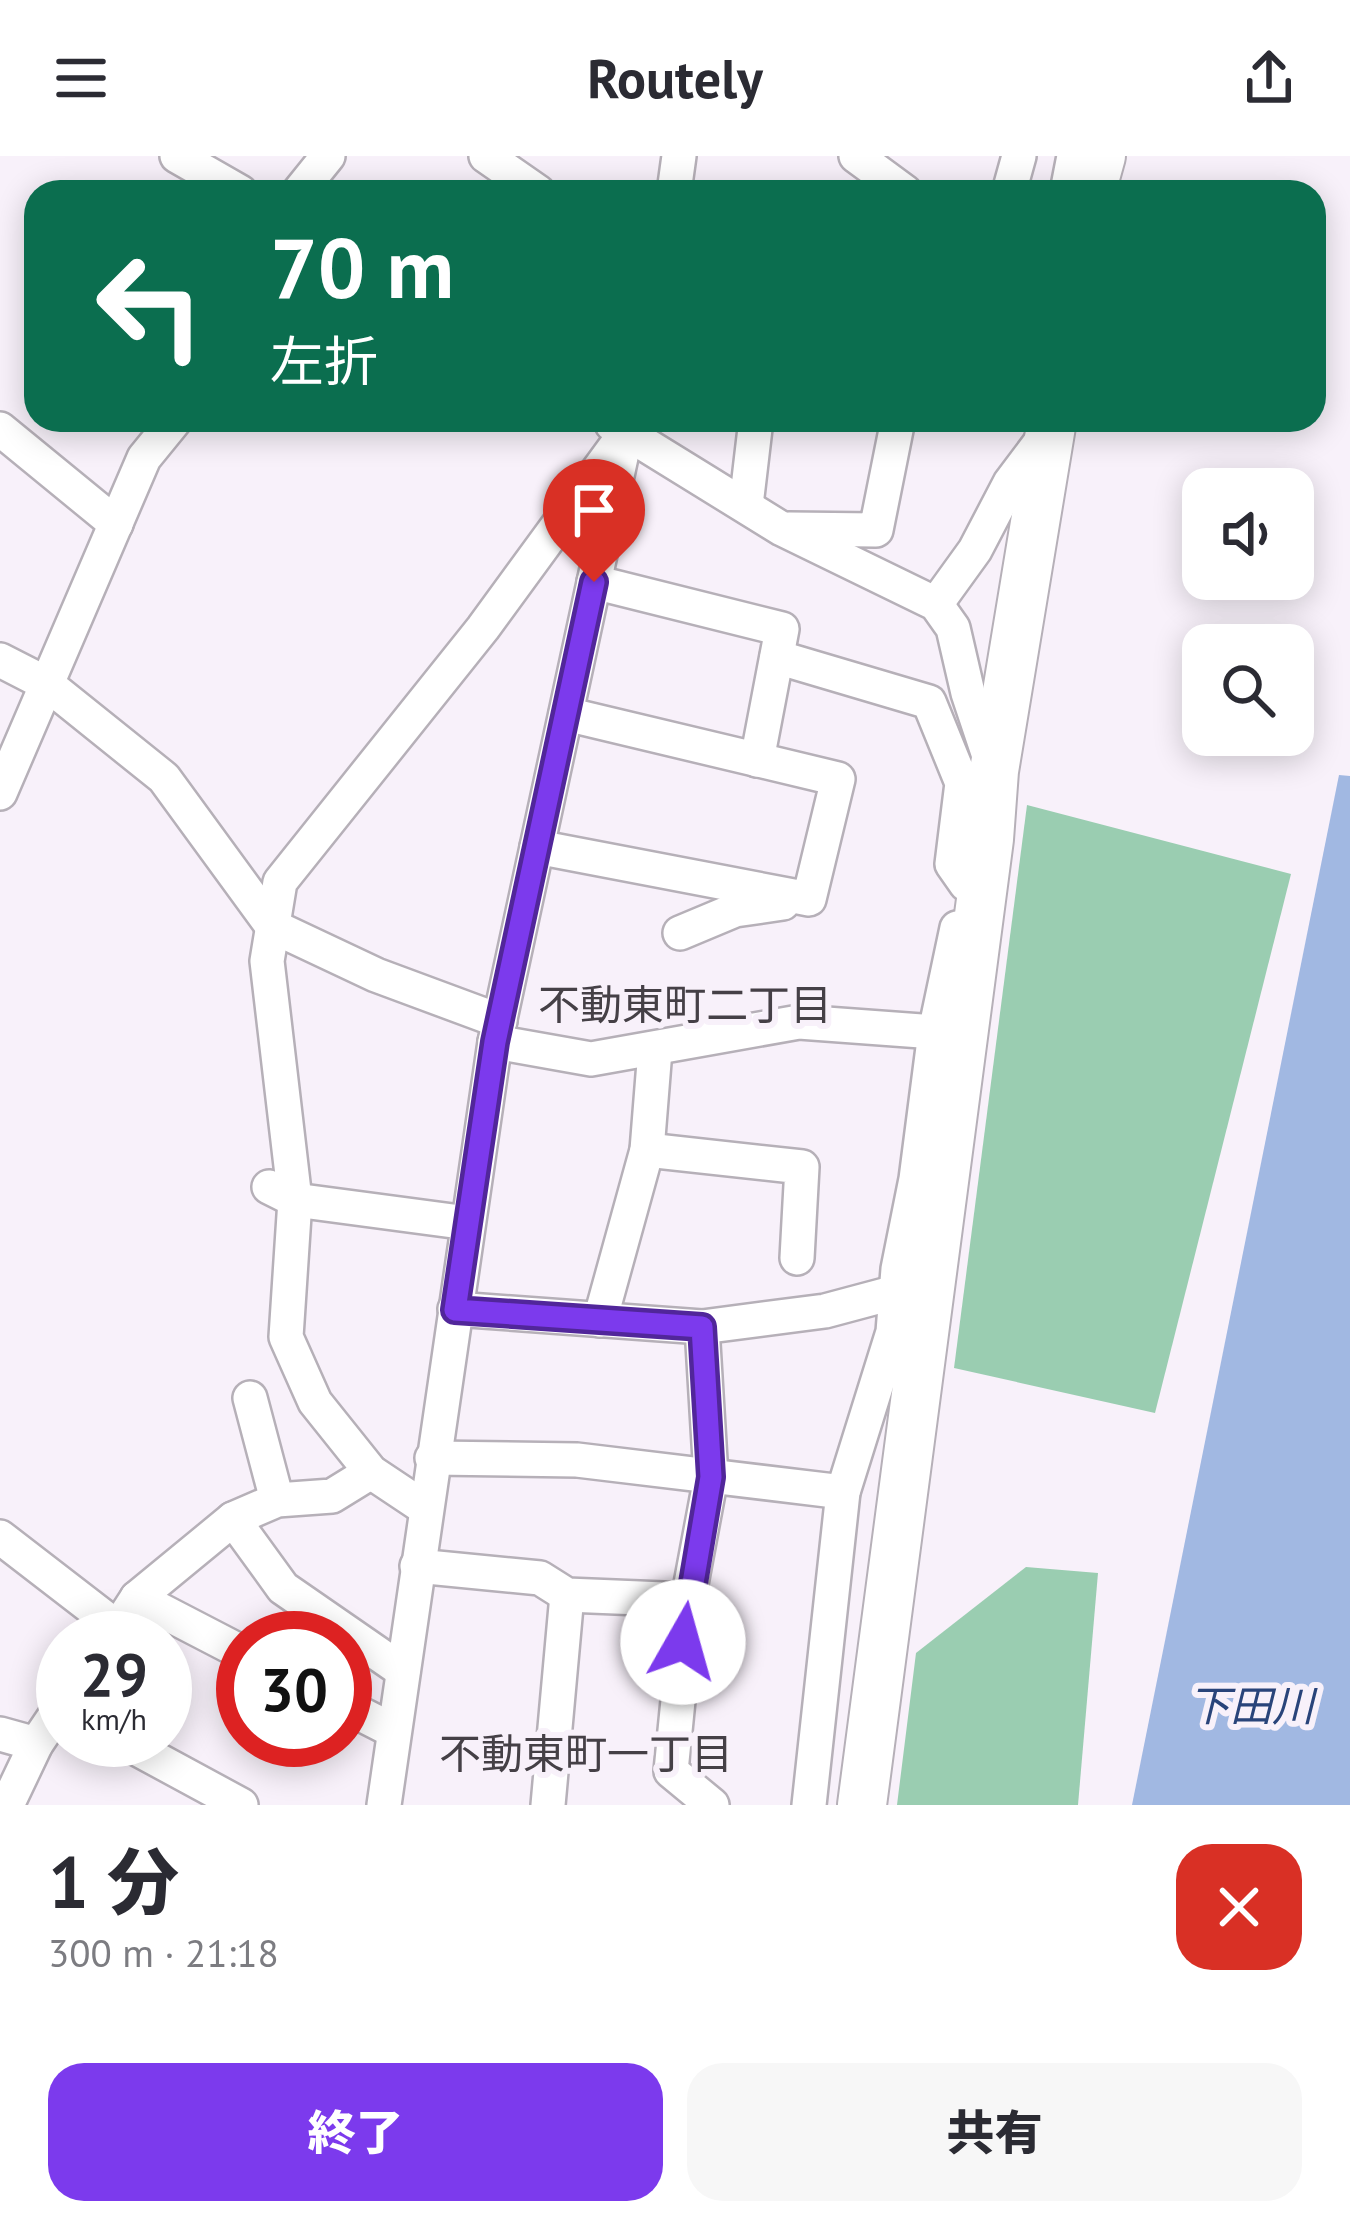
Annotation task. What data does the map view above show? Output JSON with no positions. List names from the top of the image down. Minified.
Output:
{"districts":["不動東町二丁目","不動東町一丁目"],"water":["下田川"],"page":{"header":"Routely","turn":["70 m","左折"],"speed":"29 km/h","limit":"30","heading":["1 分","300 m · 21:18"],"buttons":["終了","共有"]}}
